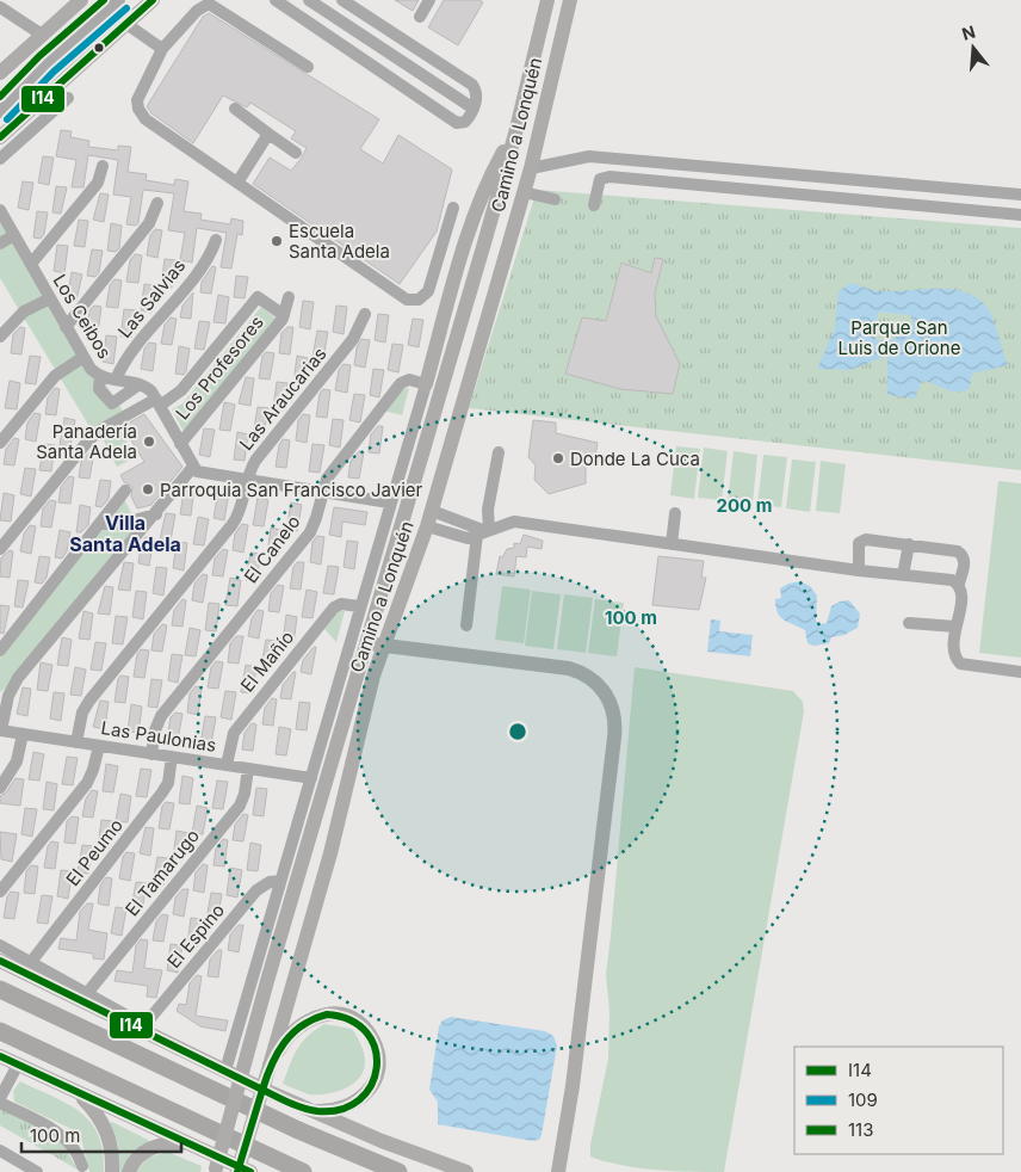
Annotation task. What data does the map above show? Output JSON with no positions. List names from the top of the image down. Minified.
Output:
{"streets":{"main road":["Camino a Lonquén"],"street":["Las Salvias","Los Ceibos","Los Profesores","Las Araucarias","El Canelo","El Mañío","Las Paulonias","El Peumo","El Tamarugo","El Espino"]},"crossings":[["Camino a Lonquén","El Canelo"],["Camino a Lonquén","El Mañío"],["Camino a Lonquén","Las Paulonias"],["Camino a Lonquén","El Espino"],["Las Salvias","Los Ceibos"],["Las Araucarias","Las Paulonias"],["El Canelo","Las Paulonias"],["El Mañío","Las Paulonias"],["Las Paulonias","El Peumo"],["Las Paulonias","El Tamarugo"]],"districts":["Villa Santa Adela"],"parks":["Parque San Luis de Orione"],"places":["Escuela Santa Adela","Panadería Santa Adela","Donde La Cuca","Parroquia San Francisco Javier"],"lines":["transit line I14","transit line 113","transit line 109"],"legend":["I14","109","113"],"scale_bar":"100 m","north":"top","rings":["200 m","100 m"]}
